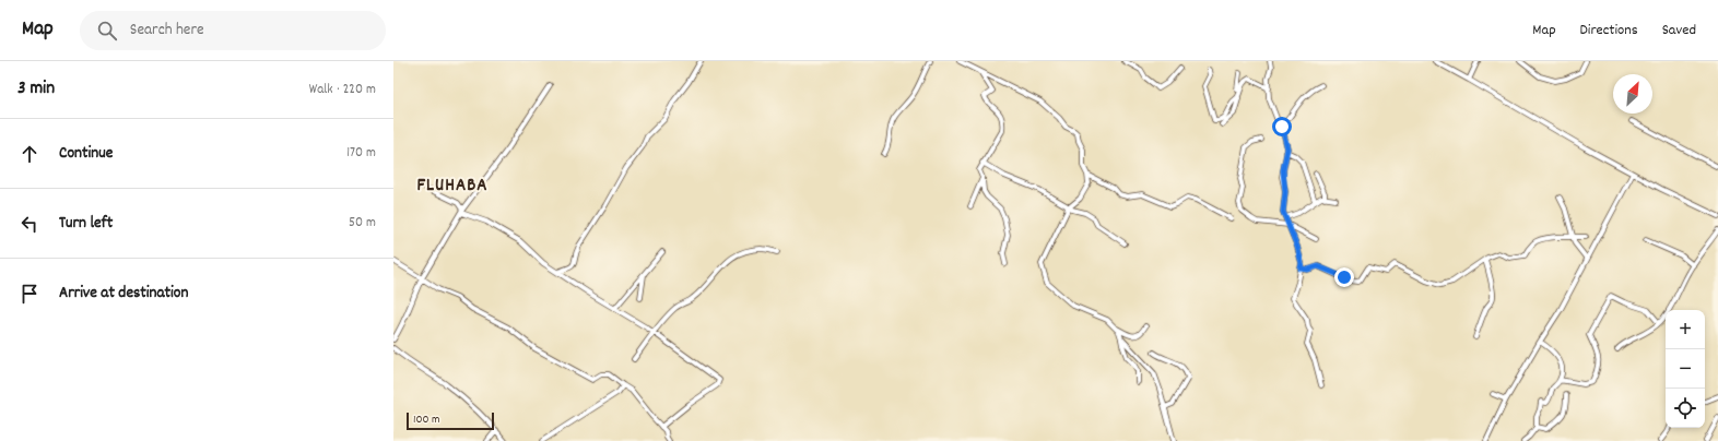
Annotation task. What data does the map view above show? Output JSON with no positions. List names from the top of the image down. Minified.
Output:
{"districts":["FLUHABA"],"scale_bar":"100 m","north":"top right","page":{"header":"Map","search":"Search here","nav":["Map","Directions","Saved"],"heading":["3 min","Walk · 220 m"],"list":[["Continue","170 m"],["Turn left","50 m"],"Arrive at destination"],"map_buttons":["+","−"],"scale":"100 m"}}
